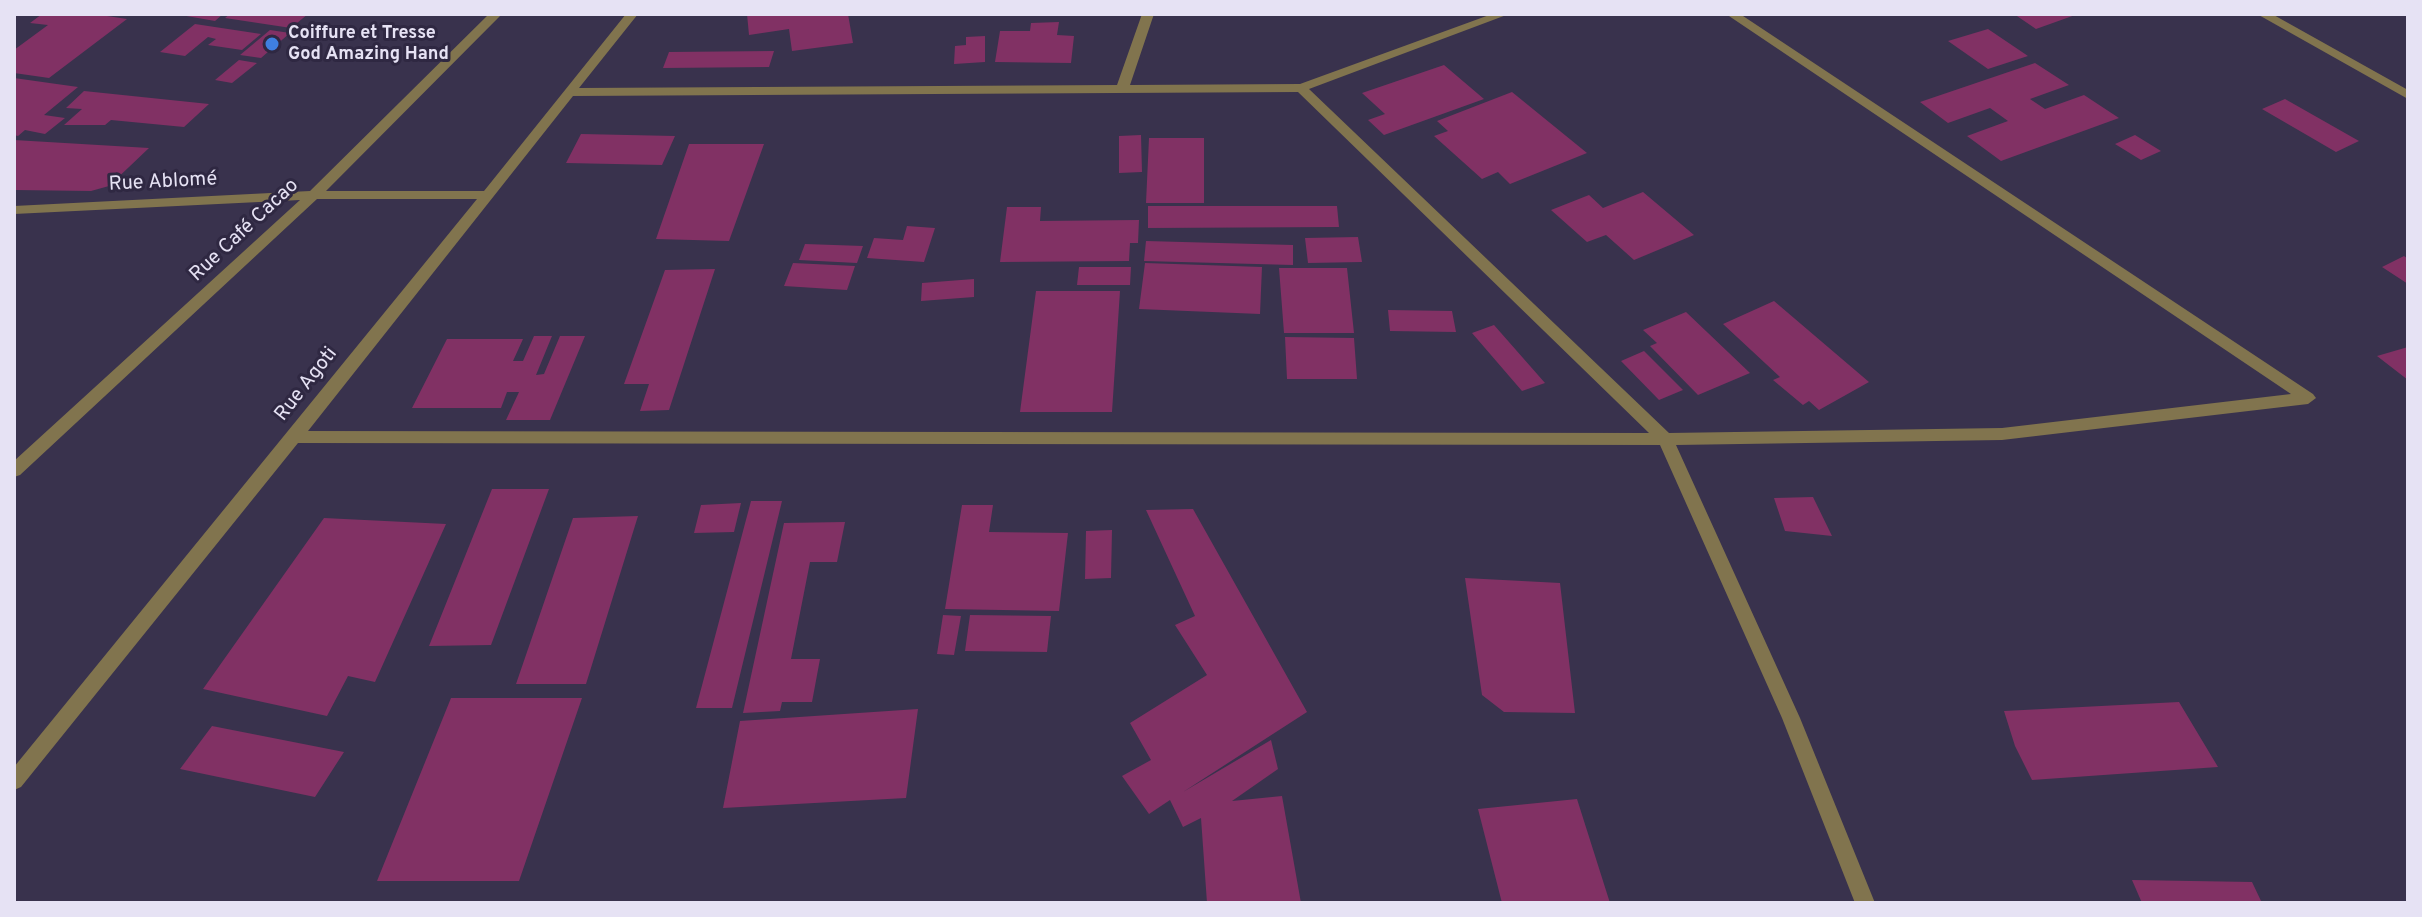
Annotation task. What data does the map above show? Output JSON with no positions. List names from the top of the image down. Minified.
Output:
{"streets":{"street":["Rue Ablomé","Rue Café Cacao","Rue Agoti"]},"crossings":[["Rue Ablomé","Rue Café Cacao"],["Rue Ablomé","Rue Agoti"]],"places":["Coiffure et Tresse God Amazing Hand"]}
